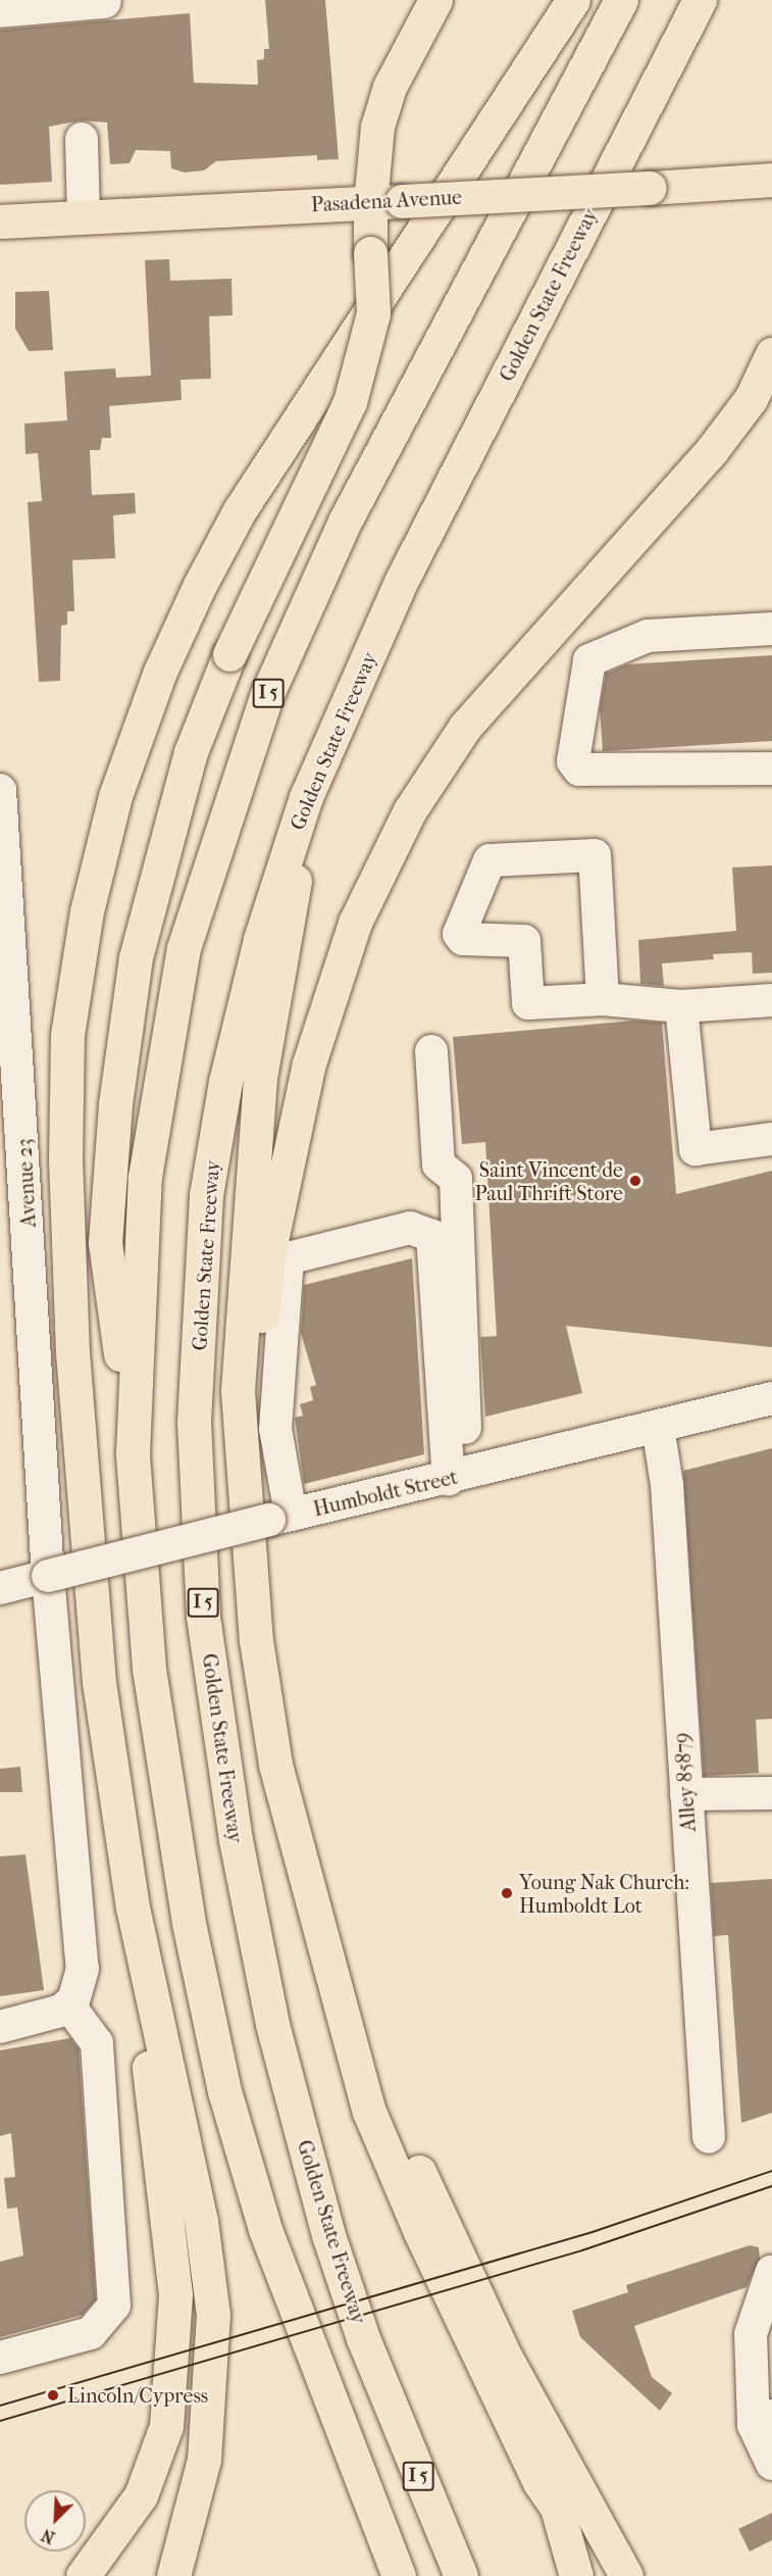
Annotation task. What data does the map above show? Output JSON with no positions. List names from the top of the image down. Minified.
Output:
{"streets":{"main road":["Pasadena Avenue","Golden State Freeway","I 5"],"street":["Avenue 23","Humboldt Street","Alley 85879"]},"crossings":[["Avenue 23","Humboldt Street"],["Humboldt Street","Alley 85879"]],"places":["Saint Vincent de Paul Thrift Store","Young Nak Church: Humboldt Lot","Lincoln/Cypress"],"north":"bottom left"}
